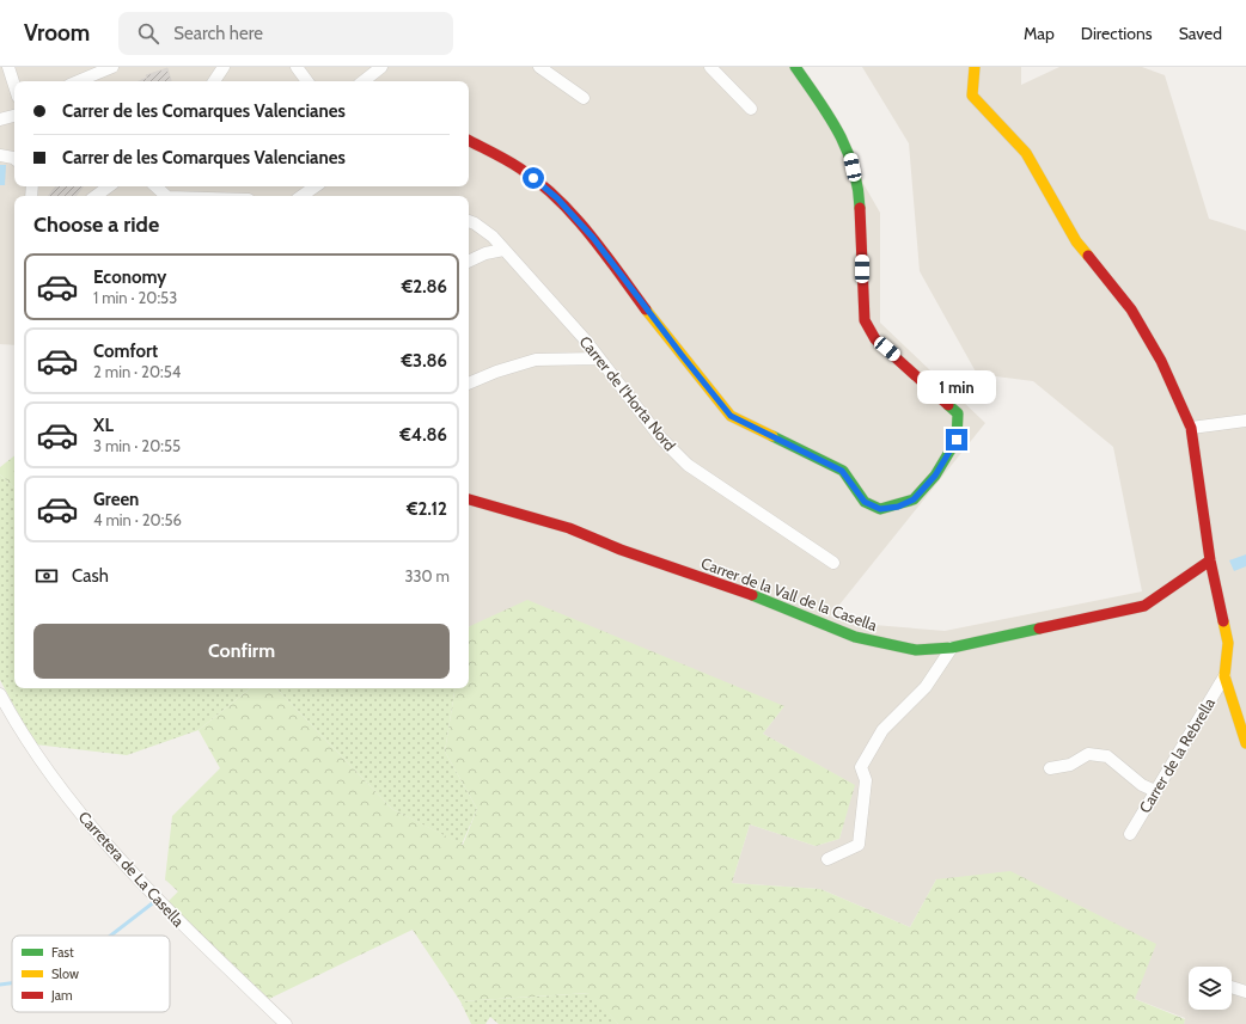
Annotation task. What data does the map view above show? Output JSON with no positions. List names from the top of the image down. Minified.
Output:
{"streets":{"street":["Carrer de l'Horta Nord","Carrer de la Vall de la Casella","Carrer de la Rebrella","Carretera de La Casella"]},"legend":["Fast","Slow","Jam"],"page":{"header":"Vroom","search":"Search here","nav":["Map","Directions","Saved"],"banner":["Carrer de les Comarques Valencianes","Carrer de les Comarques Valencianes"],"heading":"Choose a ride","list":[{"name":"Economy","note":"1 min · 20:53","value":"€2.86"},{"name":"Comfort","note":"2 min · 20:54","value":"€3.86"},{"name":"XL","note":"3 min · 20:55","value":"€4.86"},{"name":"Green","note":"4 min · 20:56","value":"€2.12"}],"bubble":"1 min","pay":["Cash","330 m"],"buttons":"Confirm"}}
